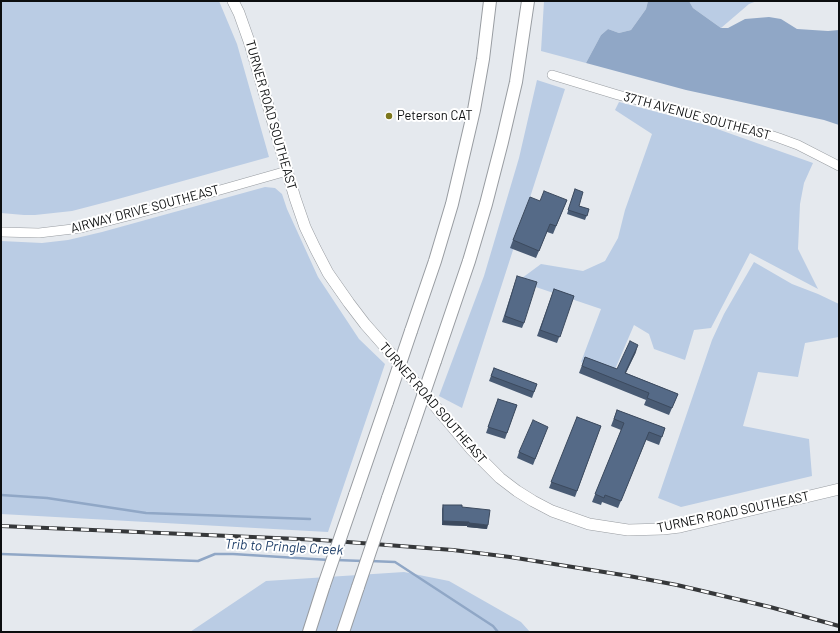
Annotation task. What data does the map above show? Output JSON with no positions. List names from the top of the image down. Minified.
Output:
{"streets":{"main road":["TURNER ROAD SOUTHEAST"],"street":["37TH AVENUE SOUTHEAST","AIRWAY DRIVE SOUTHEAST"]},"crossings":[["TURNER ROAD SOUTHEAST","AIRWAY DRIVE SOUTHEAST"]],"water":["Trib to Pringle Creek"],"places":["Peterson CAT"]}
